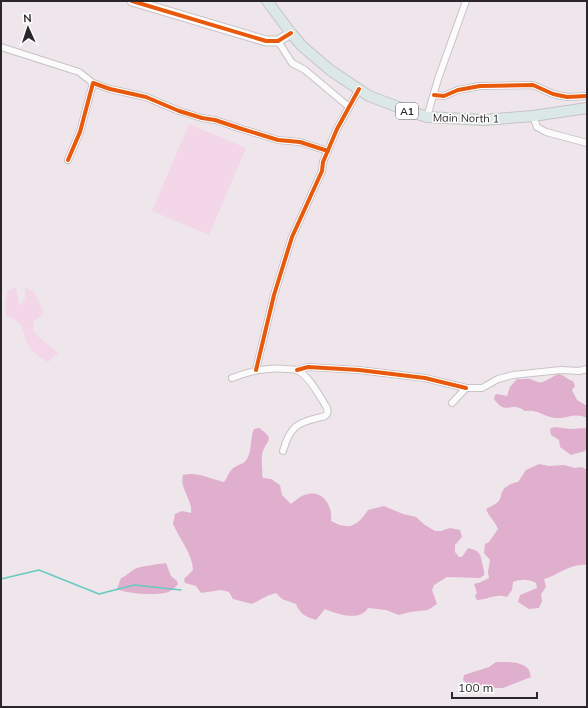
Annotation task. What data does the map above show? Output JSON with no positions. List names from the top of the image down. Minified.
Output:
{"streets":{"main road":["A1","Main North 1"]},"scale_bar":"100 m","north":"top"}
